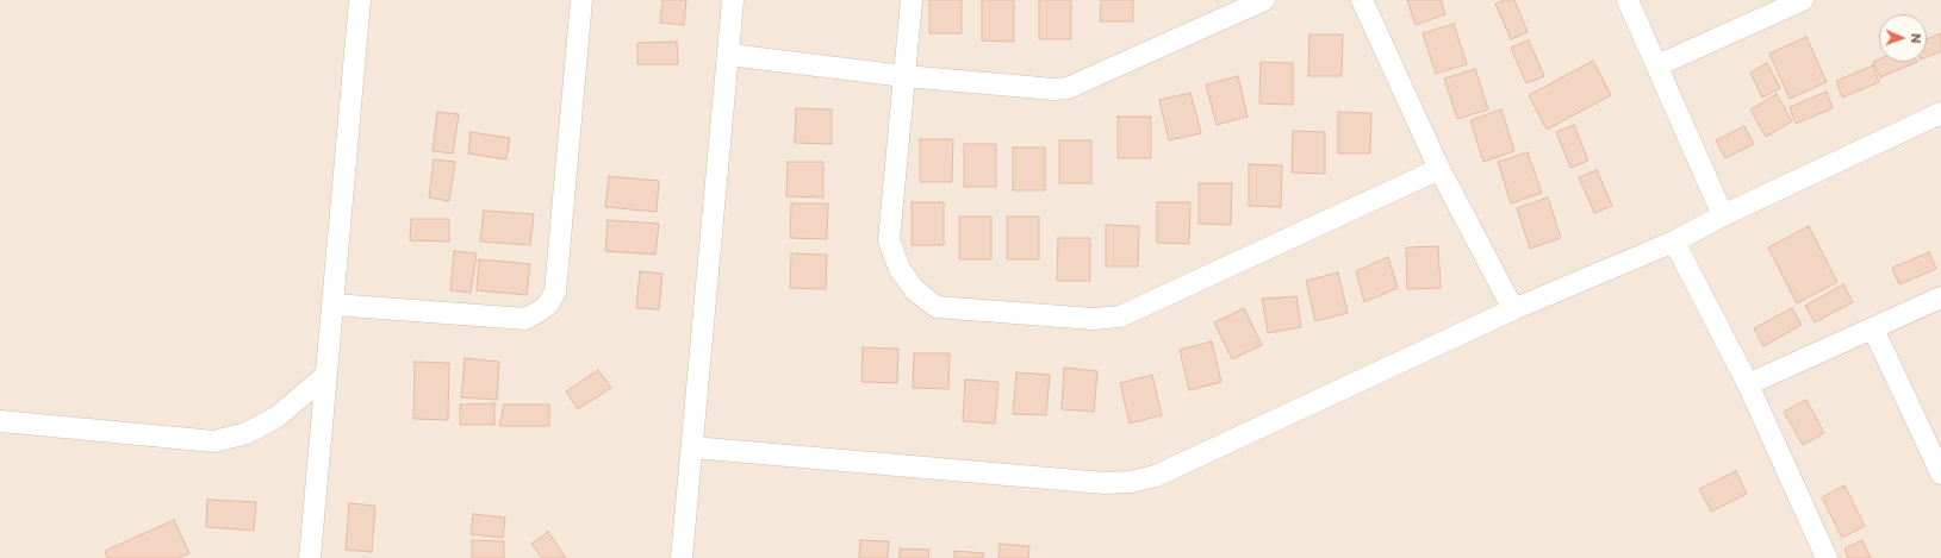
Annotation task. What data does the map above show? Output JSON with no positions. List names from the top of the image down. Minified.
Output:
{"north":"right"}
